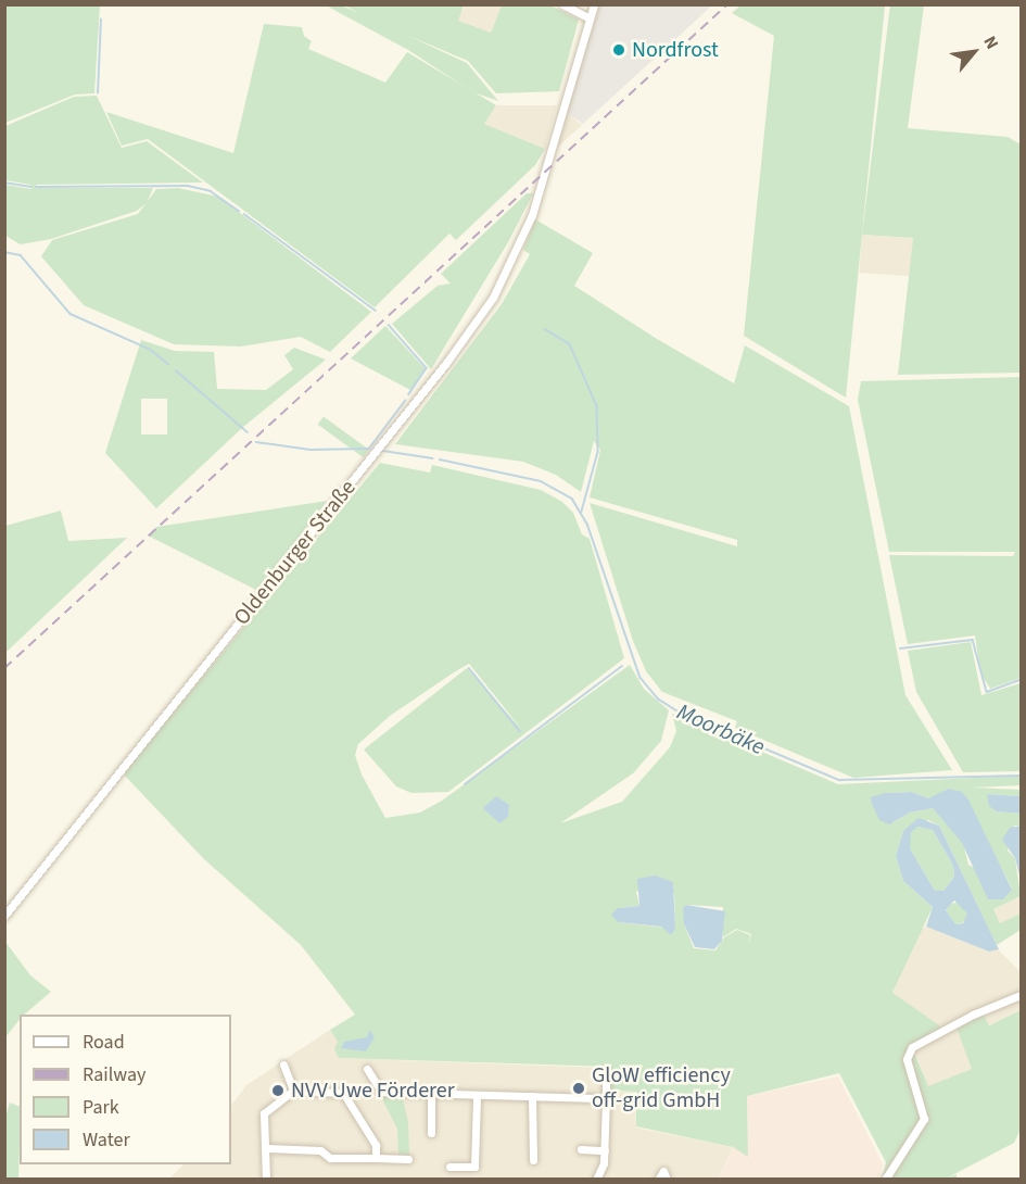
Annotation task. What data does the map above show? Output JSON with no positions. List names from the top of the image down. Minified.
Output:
{"streets":{"street":["Oldenburger Straße"]},"water":["Moorbäke"],"places":["Nordfrost","GloW efficiency off-grid GmbH","NVV Uwe Förderer"],"legend":["Road","Railway","Park","Water"],"north":"top right"}
